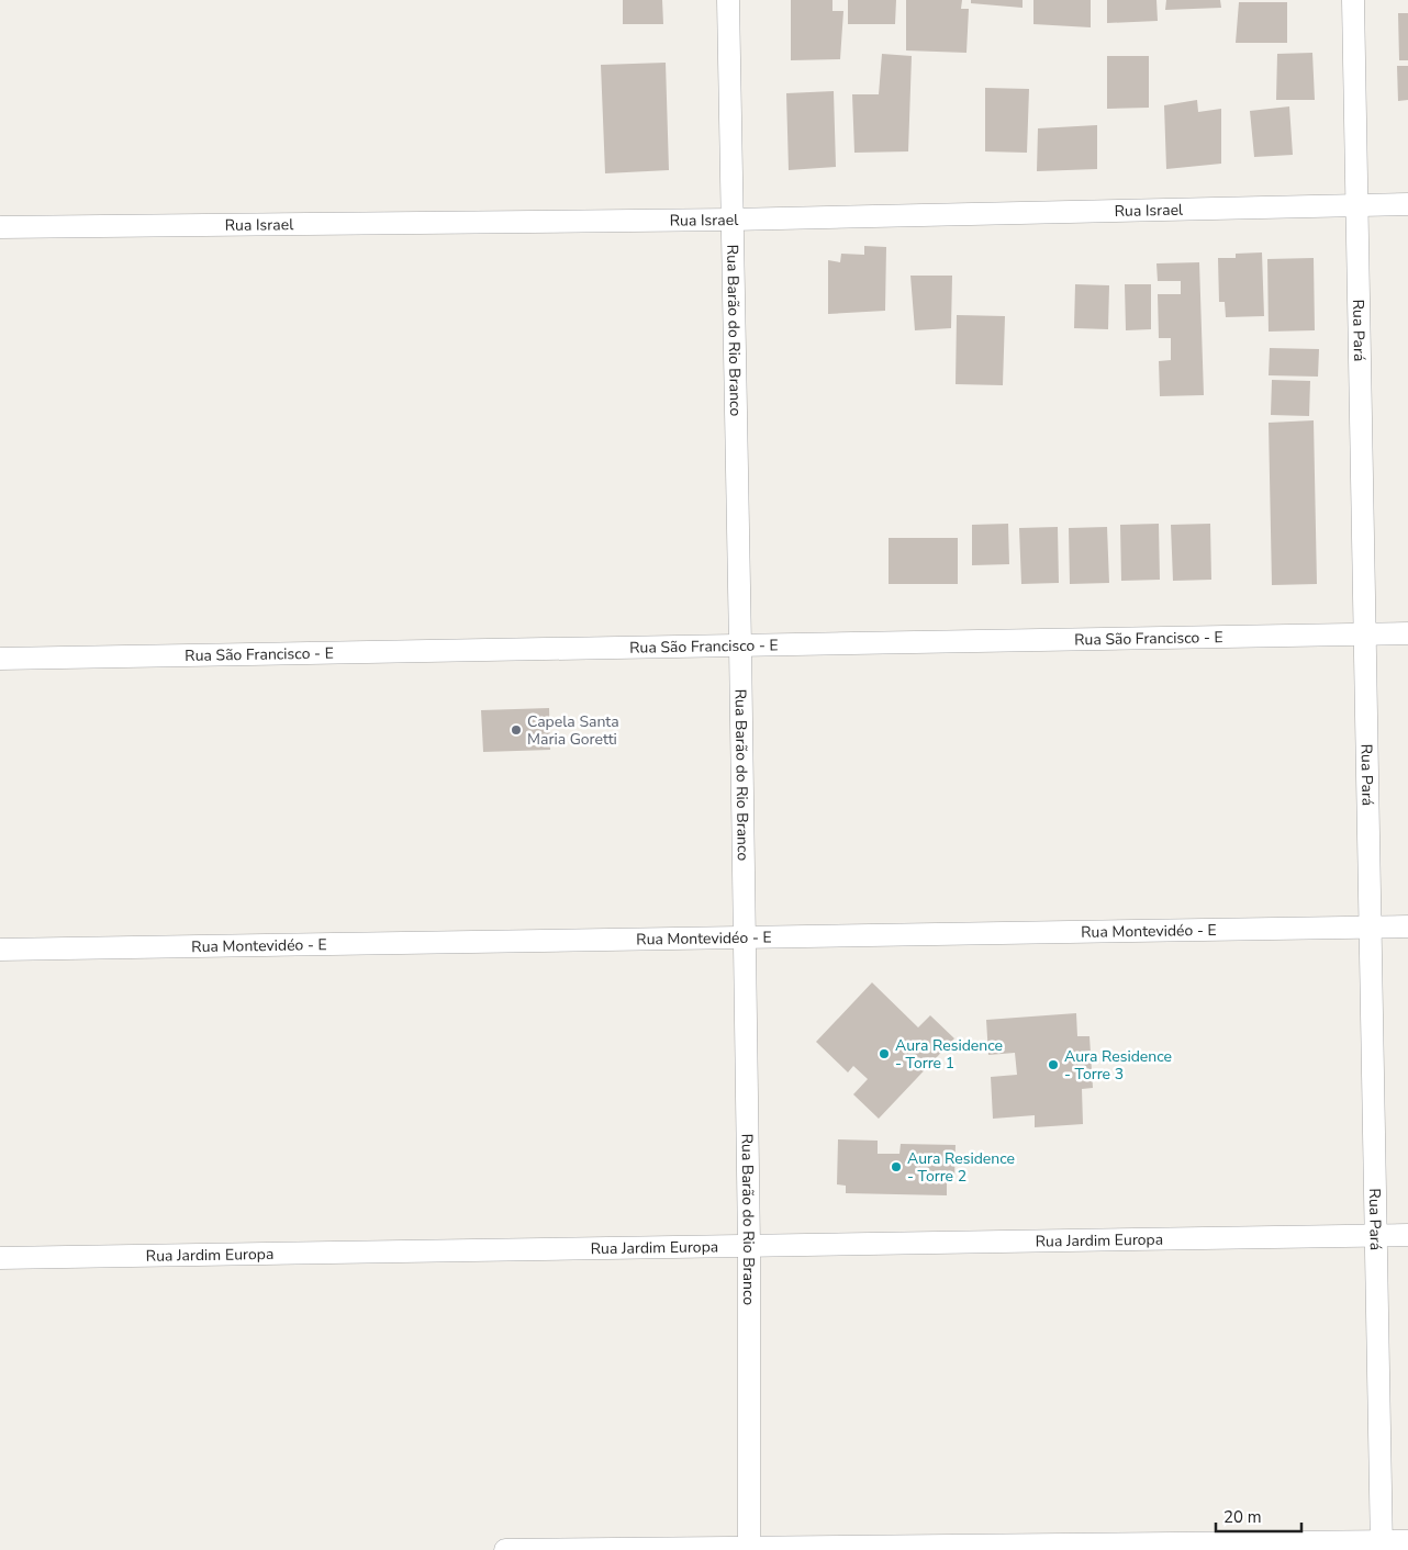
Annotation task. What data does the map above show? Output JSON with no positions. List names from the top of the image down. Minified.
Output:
{"streets":{"street":["Rua Israel","Rua Barão do Rio Branco","Rua Pará","Rua São Francisco - E","Rua Montevidéo - E","Rua Jardim Europa"]},"crossings":[["Rua Israel","Rua Barão do Rio Branco"],["Rua Israel","Rua Pará"],["Rua Barão do Rio Branco","Rua São Francisco - E"],["Rua Barão do Rio Branco","Rua Montevidéo - E"],["Rua Barão do Rio Branco","Rua Jardim Europa"],["Rua Pará","Rua São Francisco - E"],["Rua Pará","Rua Montevidéo - E"],["Rua Pará","Rua Jardim Europa"]],"places":["Capela Santa Maria Goretti","Aura Residence - Torre 1","Aura Residence - Torre 3","Aura Residence - Torre 2"],"scale_bar":"20 m"}
